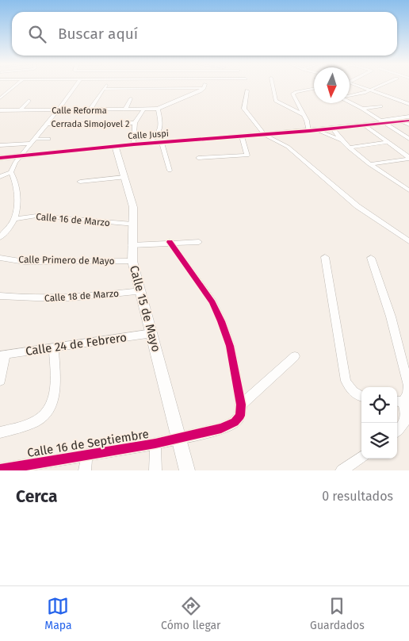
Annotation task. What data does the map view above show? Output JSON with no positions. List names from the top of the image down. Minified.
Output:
{"streets":{"street":["Calle Reforma","Cerrada Simojovel 2","Calle Juspi","Calle 16 de Marzo","Calle Primero de Mayo","Calle 18 de Marzo","Calle 15 de Mayo","Calle 24 de Febrero","Calle 16 de Septiembre"]},"crossings":[["Calle Juspi","Calle 15 de Mayo"],["Calle 16 de Marzo","Calle 15 de Mayo"],["Calle Primero de Mayo","Calle 15 de Mayo"],["Calle 18 de Marzo","Calle 15 de Mayo"],["Calle 15 de Mayo","Calle 24 de Febrero"],["Calle 15 de Mayo","Calle 16 de Septiembre"]],"north":"bottom","page":{"search":"Buscar aquí","heading":["Cerca","0 resultados"],"nav":["Mapa","Cómo llegar","Guardados"]}}
